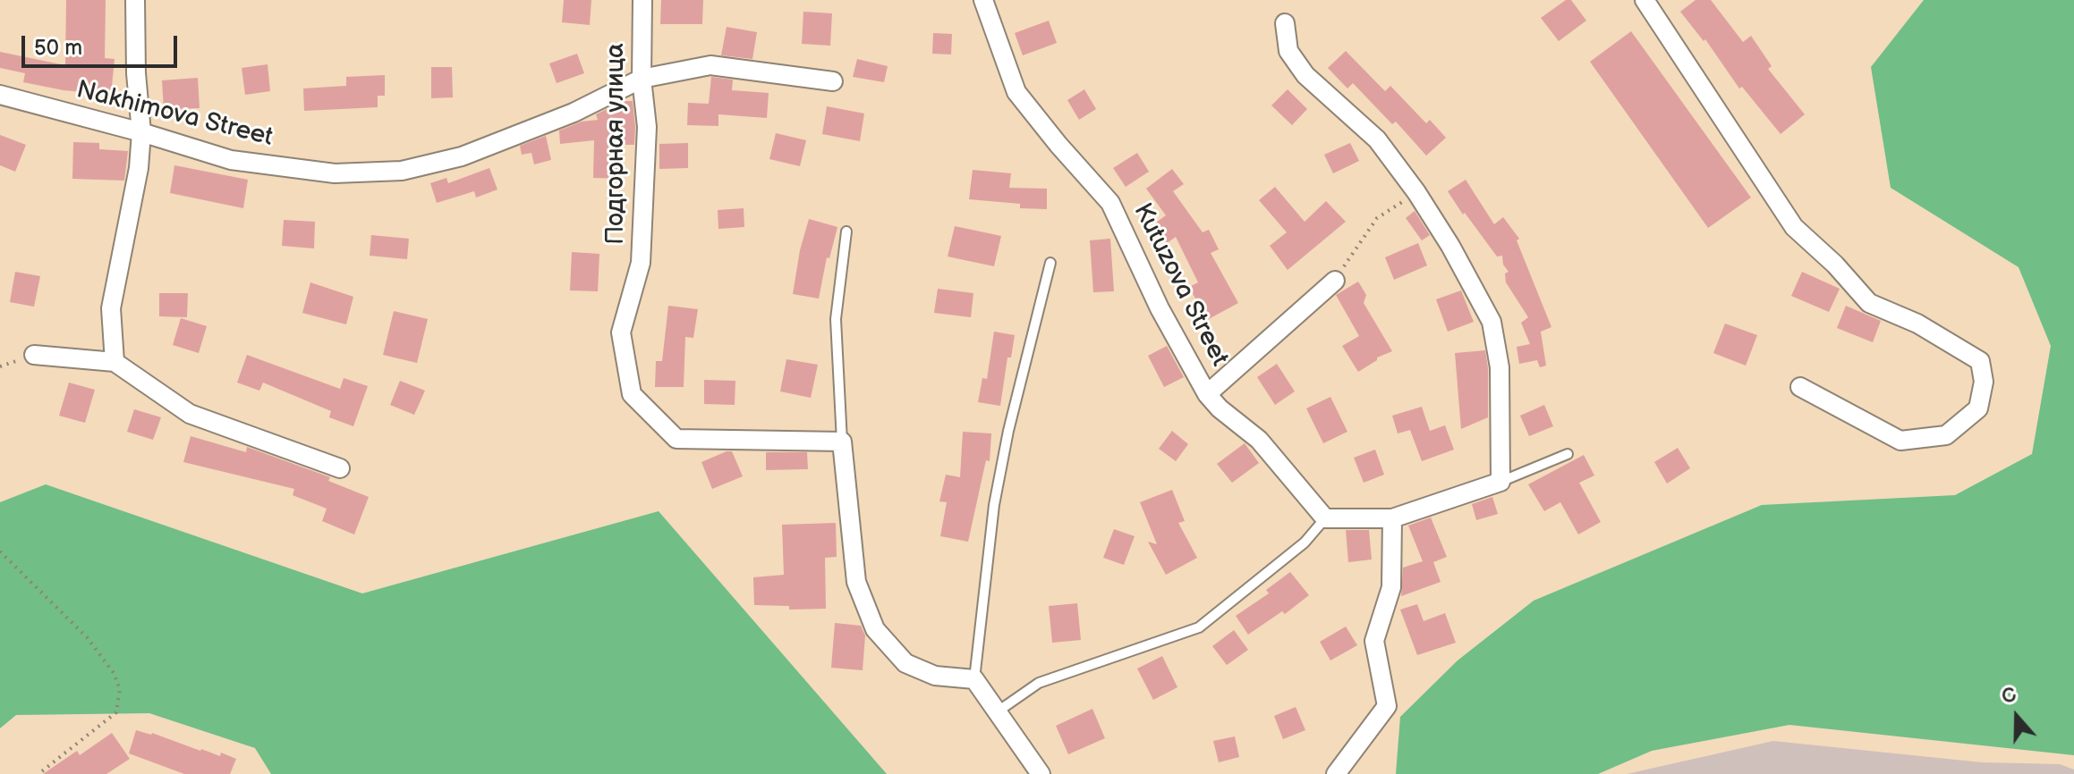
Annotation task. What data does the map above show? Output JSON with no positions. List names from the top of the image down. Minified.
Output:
{"streets":{"street":["Nakhimova Street","Подгорная улица","Kutuzova Street"]},"crossings":[["Nakhimova Street","Подгорная улица"]],"scale_bar":"50 m","north":"top"}
